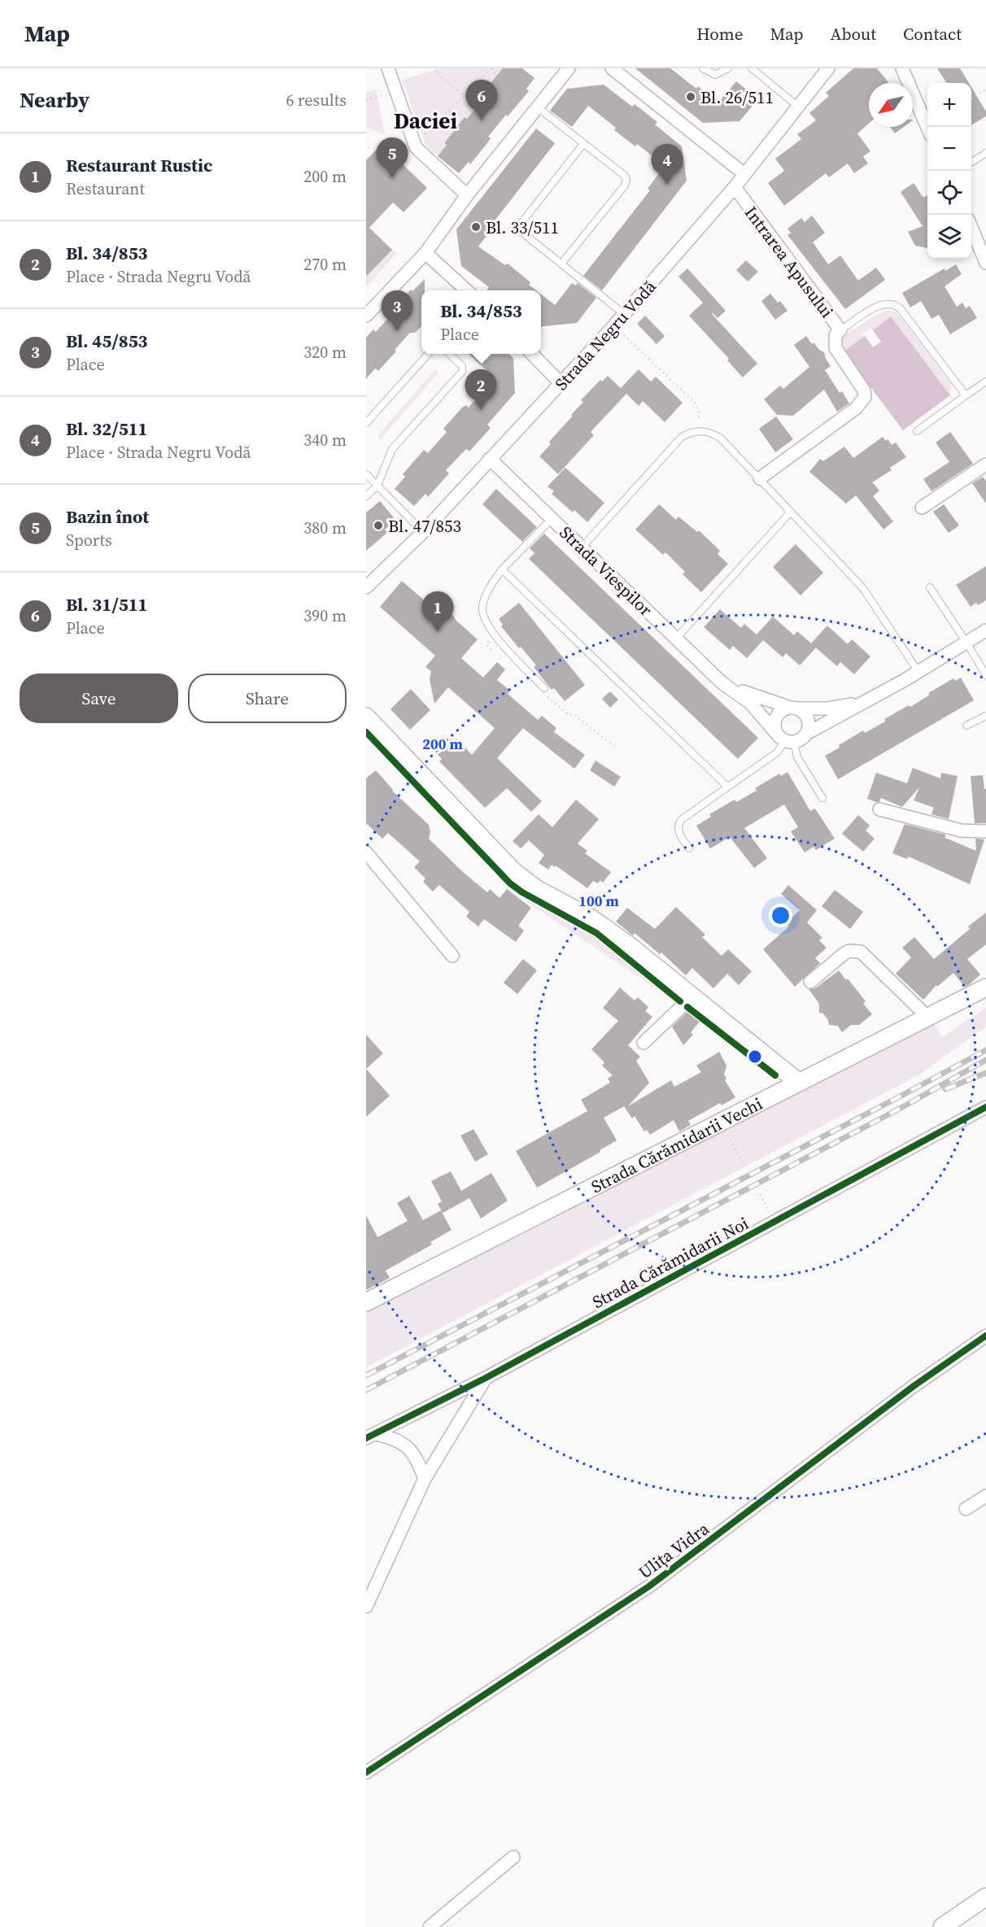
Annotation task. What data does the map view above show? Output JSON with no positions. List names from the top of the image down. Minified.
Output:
{"streets":{"street":["Intrarea Apusului","Strada Negru Vodă","Strada Viespilor","Strada Cărămidarii Vechi","Strada Cărămidarii Noi","Ulița Vidra"]},"crossings":[["Intrarea Apusului","Strada Negru Vodă"],["Strada Negru Vodă","Strada Viespilor"]],"districts":["Daciei"],"places":["Bl. 26/511","Bl. 33/511","Bl. 47/853"],"north":"bottom left","page":{"header":"Map","nav":["Home","Map","About","Contact"],"heading":["Nearby","6 results"],"pins":["6","5","4","3","2","1"],"map_buttons":["+","−"],"list":[{"mark":"1","name":"Restaurant Rustic","note":"Restaurant","value":"200 m"},{"mark":"2","name":"Bl. 34/853","note":"Place · Strada Negru Vodă","value":"270 m"},{"mark":"3","name":"Bl. 45/853","note":"Place","value":"320 m"},{"mark":"4","name":"Bl. 32/511","note":"Place · Strada Negru Vodă","value":"340 m"},{"mark":"5","name":"Bazin înot","note":"Sports","value":"380 m"},{"mark":"6","name":"Bl. 31/511","note":"Place","value":"390 m"}],"popup":["Bl. 34/853","Place"],"buttons":["Save","Share"]},"rings":["200 m","100 m"]}
